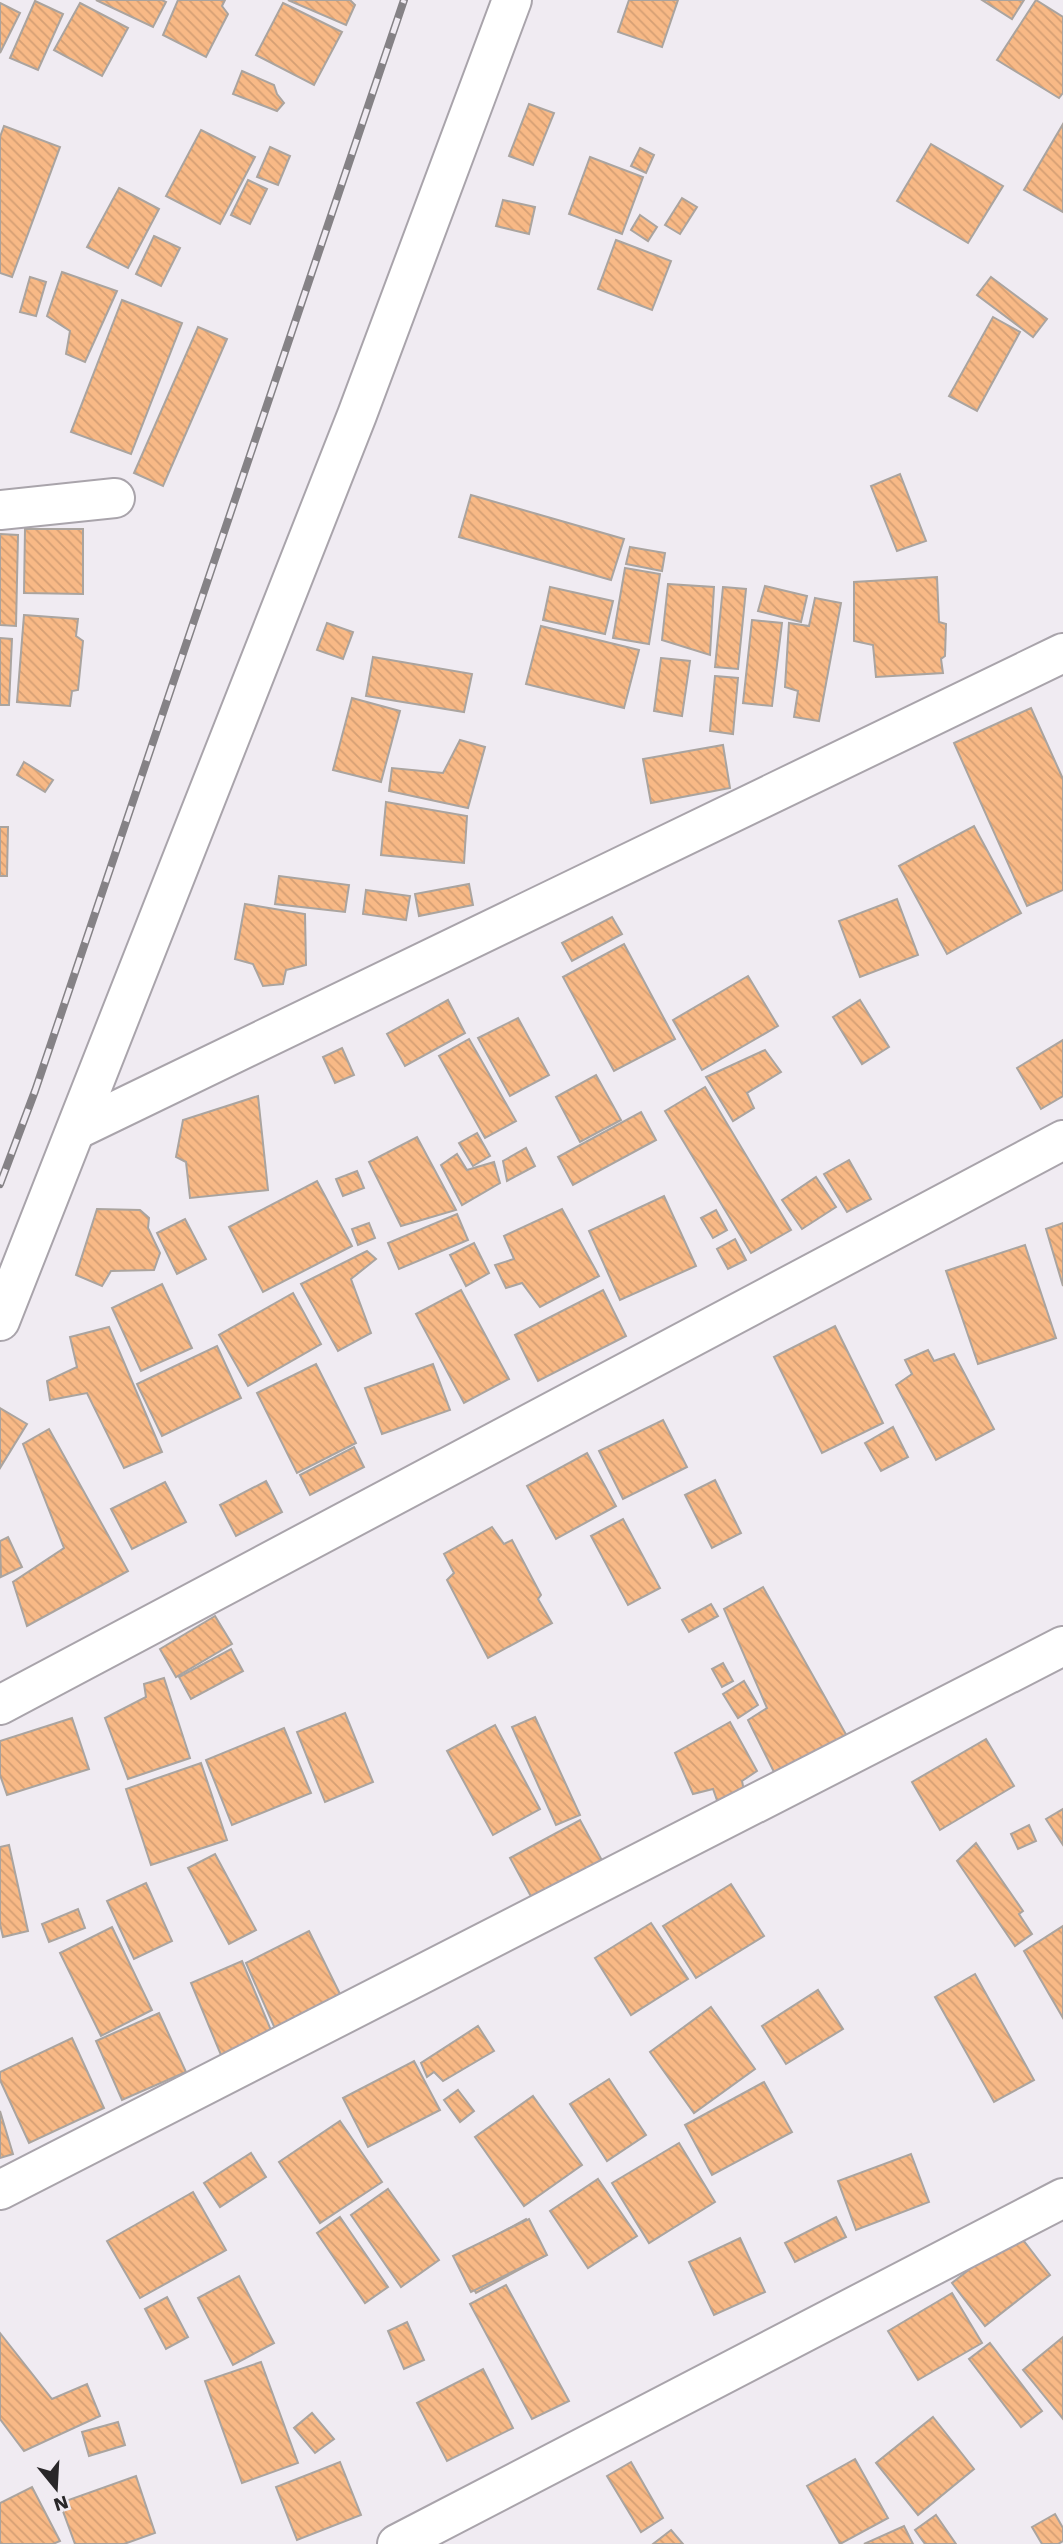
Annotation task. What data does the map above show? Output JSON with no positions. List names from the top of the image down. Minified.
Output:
{"north":"bottom"}
